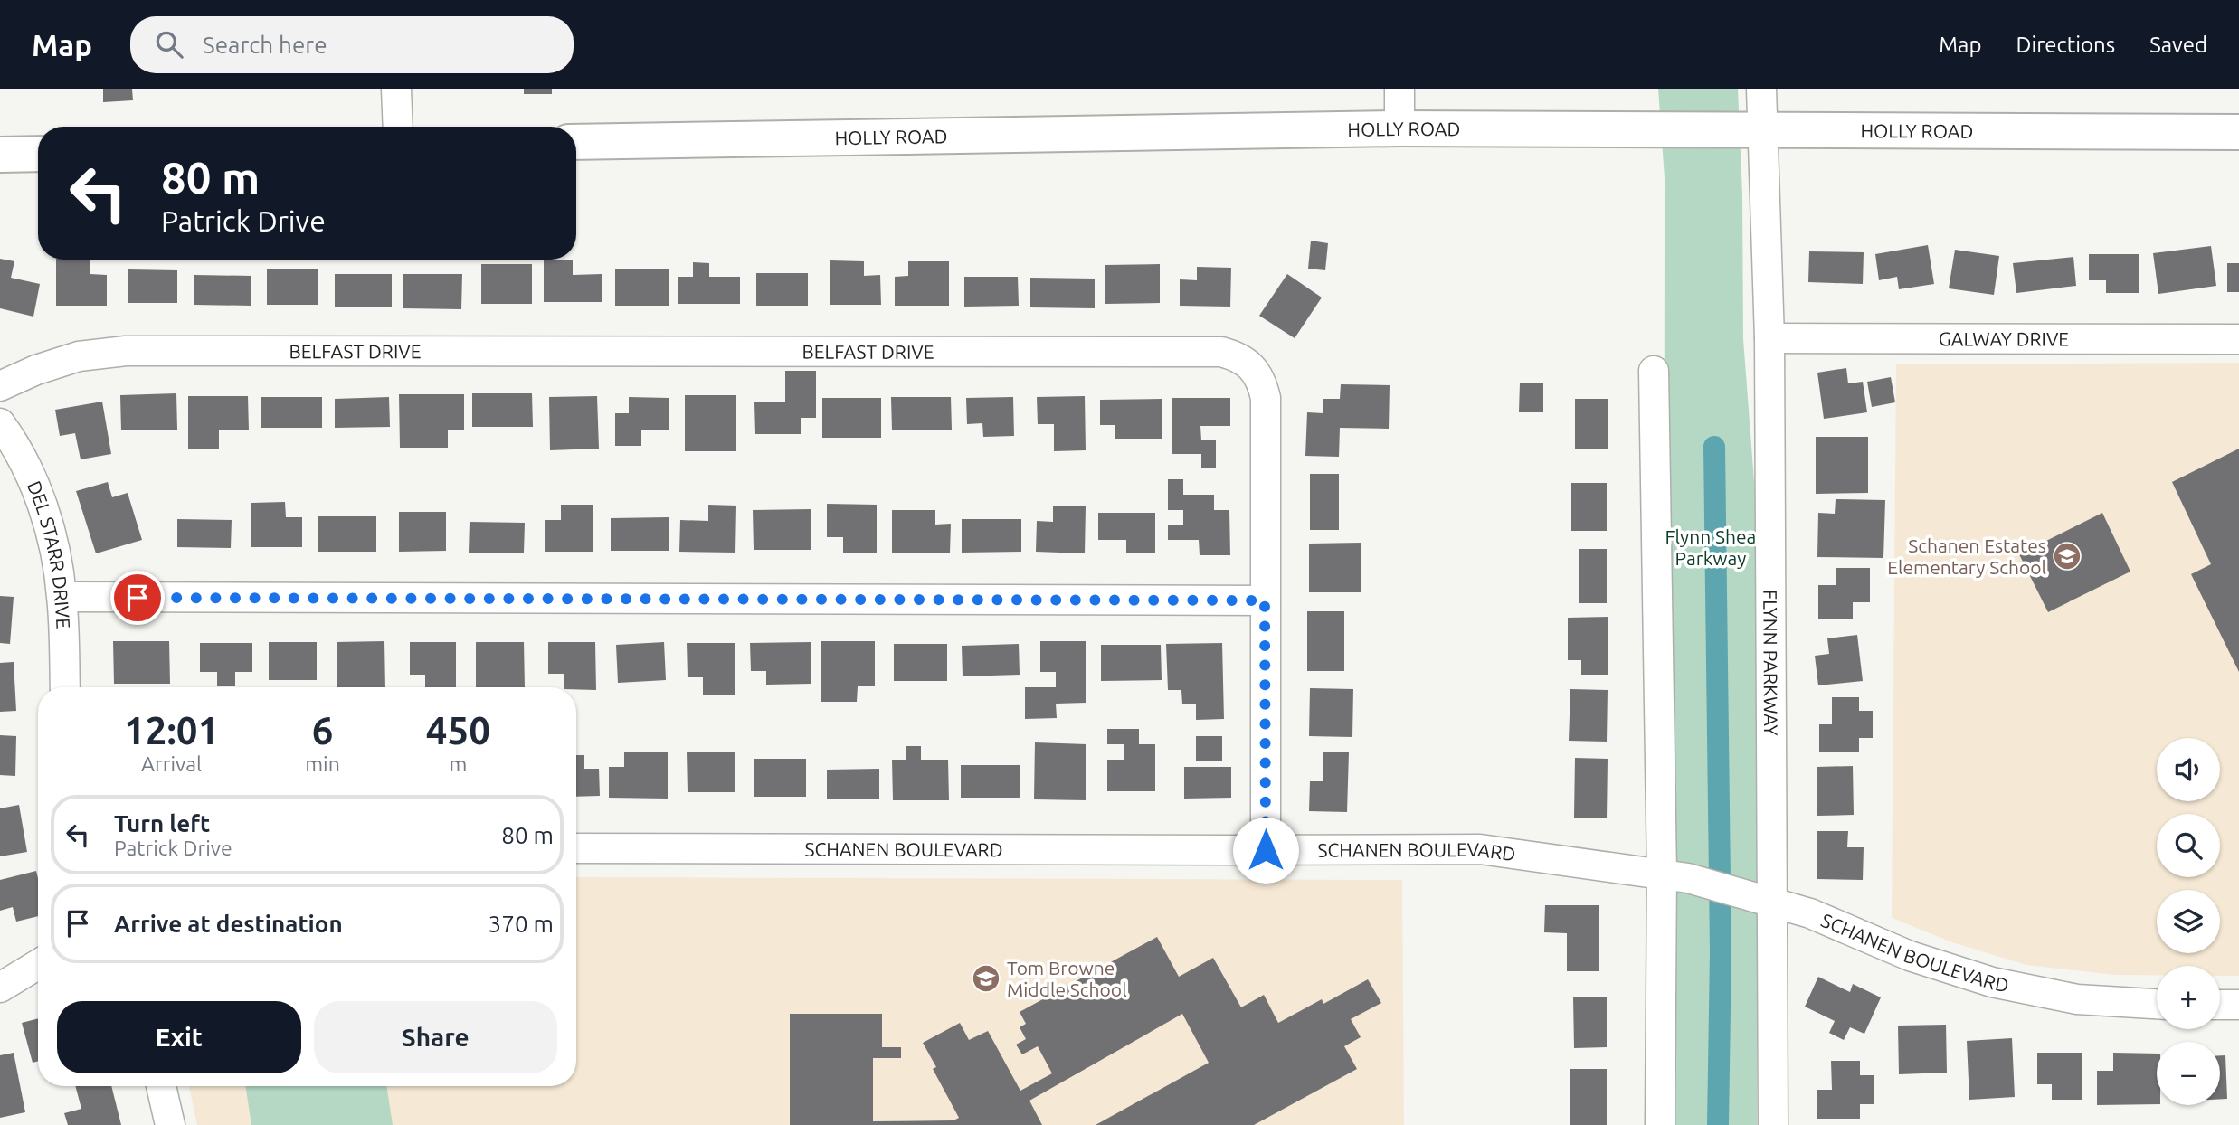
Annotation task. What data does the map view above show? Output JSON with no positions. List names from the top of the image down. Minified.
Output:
{"streets":{"main road":["HOLLY ROAD"],"street":["GALWAY DRIVE","BELFAST DRIVE","DEL STARR DRIVE","FLYNN PARKWAY","SCHANEN BOULEVARD"]},"crossings":[["HOLLY ROAD","FLYNN PARKWAY"],["GALWAY DRIVE","FLYNN PARKWAY"],["BELFAST DRIVE","SCHANEN BOULEVARD"],["FLYNN PARKWAY","SCHANEN BOULEVARD"]],"parks":["Flynn Shea Parkway"],"places":{"school or university":["Schanen Estates Elementary School","Tom Browne Middle School"]},"page":{"header":"Map","search":"Search here","nav":["Map","Directions","Saved"],"turn":["80 m","Patrick Drive"],"eta":["12:01","Arrival","6","min","450","m"],"map_buttons":["+","−"],"list":[{"name":"Turn left","note":"Patrick Drive","value":"80 m"},{"name":"Arrive at destination","value":"370 m"}],"buttons":["Exit","Share"]}}
